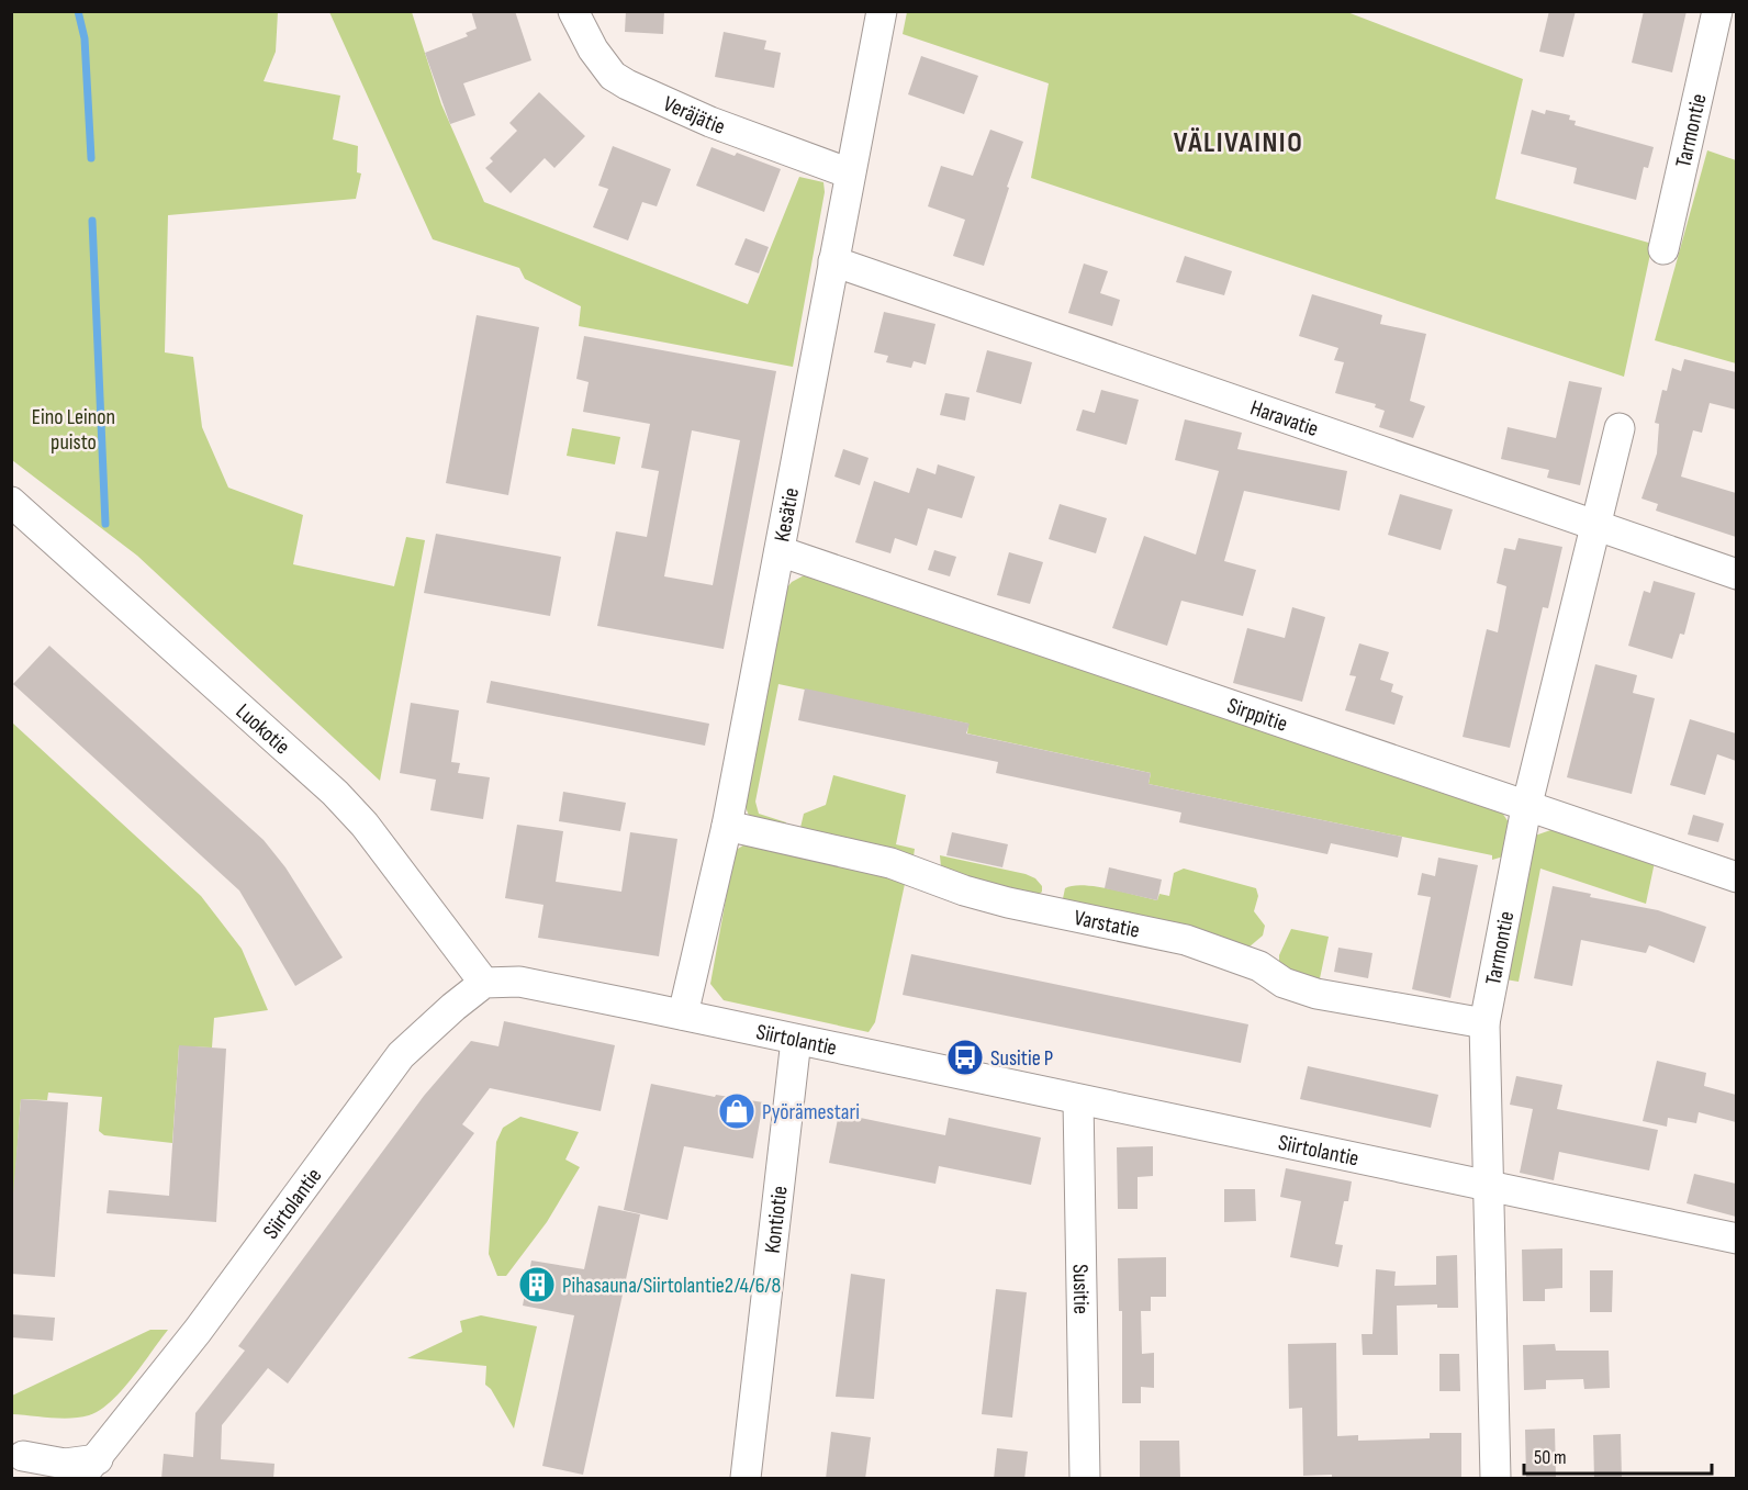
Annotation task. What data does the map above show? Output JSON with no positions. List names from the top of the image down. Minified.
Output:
{"streets":{"street":["Veräjätie","Tarmontie","Haravatie","Kesätie","Sirppitie","Luokotie","Varstatie","Siirtolantie","Kontiotie","Susitie"]},"crossings":[["Veräjätie","Kesätie"],["Tarmontie","Haravatie"],["Tarmontie","Sirppitie"],["Tarmontie","Varstatie"],["Tarmontie","Siirtolantie"],["Haravatie","Kesätie"],["Kesätie","Sirppitie"],["Kesätie","Varstatie"],["Kesätie","Siirtolantie"],["Luokotie","Siirtolantie"],["Siirtolantie","Kontiotie"],["Siirtolantie","Susitie"]],"districts":["VÄLIVAINIO"],"parks":["Eino Leinon puisto"],"places":{"bus stop":["Susitie P"],"shop":["Pyörämestari"],"building":["Pihasauna/Siirtolantie2/4/6/8"]},"scale_bar":"50 m"}
